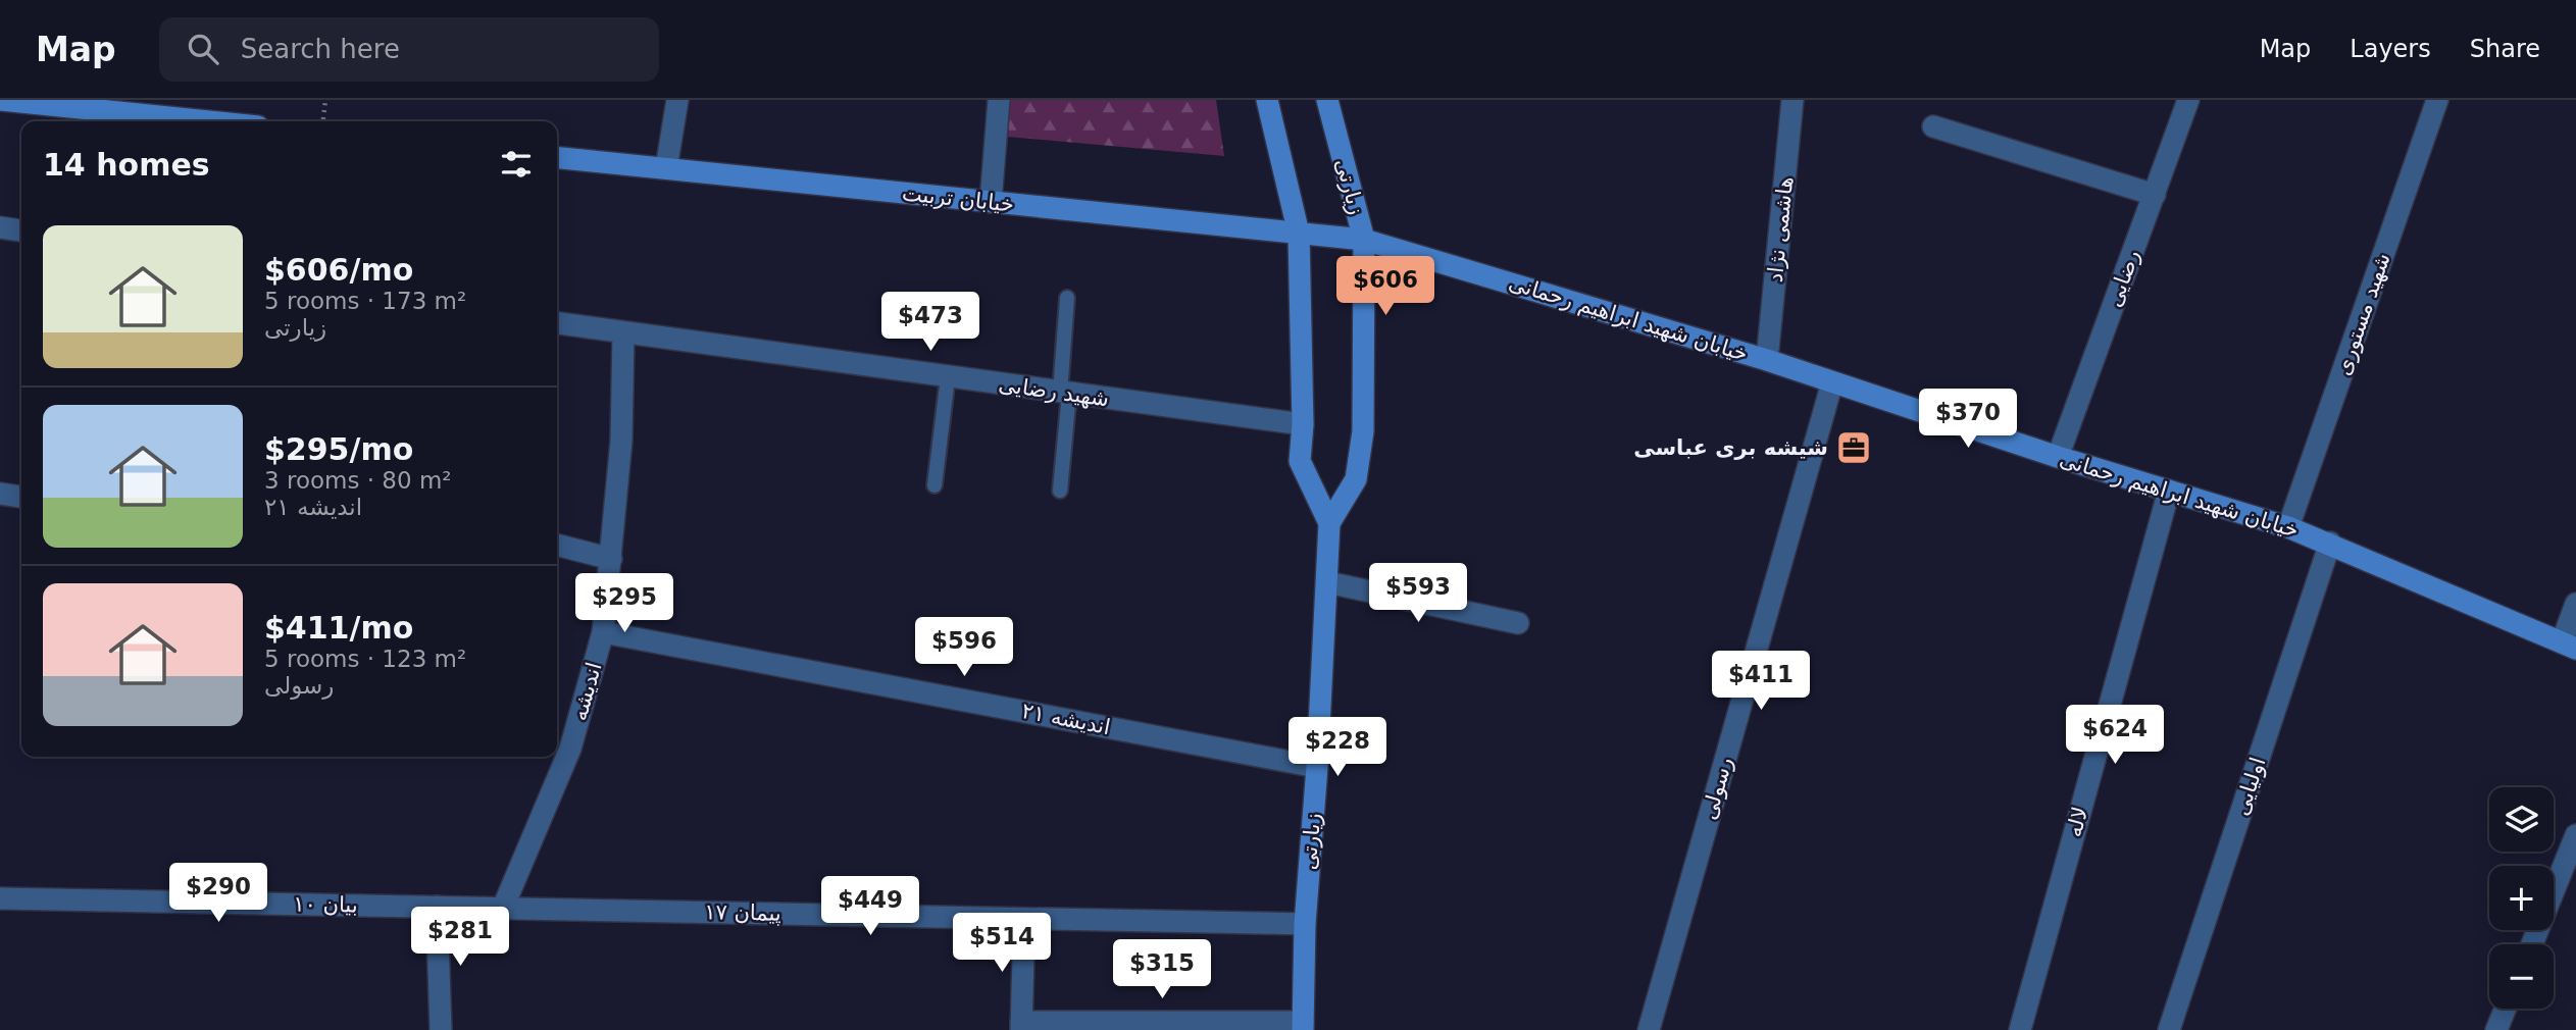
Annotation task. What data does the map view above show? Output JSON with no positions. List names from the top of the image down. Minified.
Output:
{"streets":{"street":["زیارتی","خیابان تربیت","هاشمی نژاد","رضایی","شهید مستوری","خیابان شهید ابراهیم رحمانی","شهید رضایی","اندیشه","اندیشه ۲۱","اولیایی","رسولی","لاله","بیان ۱۰","پیمان ۱۷"]},"crossings":[["زیارتی","خیابان تربیت"],["زیارتی","خیابان شهید ابراهیم رحمانی"],["زیارتی","شهید رضایی"],["زیارتی","اندیشه ۲۱"],["زیارتی","پیمان ۱۷"],["خیابان تربیت","خیابان شهید ابراهیم رحمانی"],["هاشمی نژاد","خیابان شهید ابراهیم رحمانی"],["رضایی","خیابان شهید ابراهیم رحمانی"],["شهید مستوری","خیابان شهید ابراهیم رحمانی"],["خیابان شهید ابراهیم رحمانی","اولیایی"],["خیابان شهید ابراهیم رحمانی","رسولی"],["خیابان شهید ابراهیم رحمانی","لاله"],["شهید رضایی","اندیشه"],["اندیشه","اندیشه ۲۱"],["اندیشه","پیمان ۱۷"],["بیان ۱۰","پیمان ۱۷"]],"places":{"office":["شیشه بری عباسی"]},"page":{"header":"Map","search":"Search here","nav":["Map","Layers","Share"],"heading":"14 homes","list":[{"name":"$606/mo","note":"5 rooms · 173 m² · زیارتی"},{"name":"$295/mo","note":"3 rooms · 80 m² · اندیشه ۲۱"},{"name":"$411/mo","note":"5 rooms · 123 m² · رسولی"}],"price":["$606","$473","$370","$593","$295","$596","$411","$624","$228","$290","$449","$281","$514","$315"],"map_buttons":["+","−"]}}
